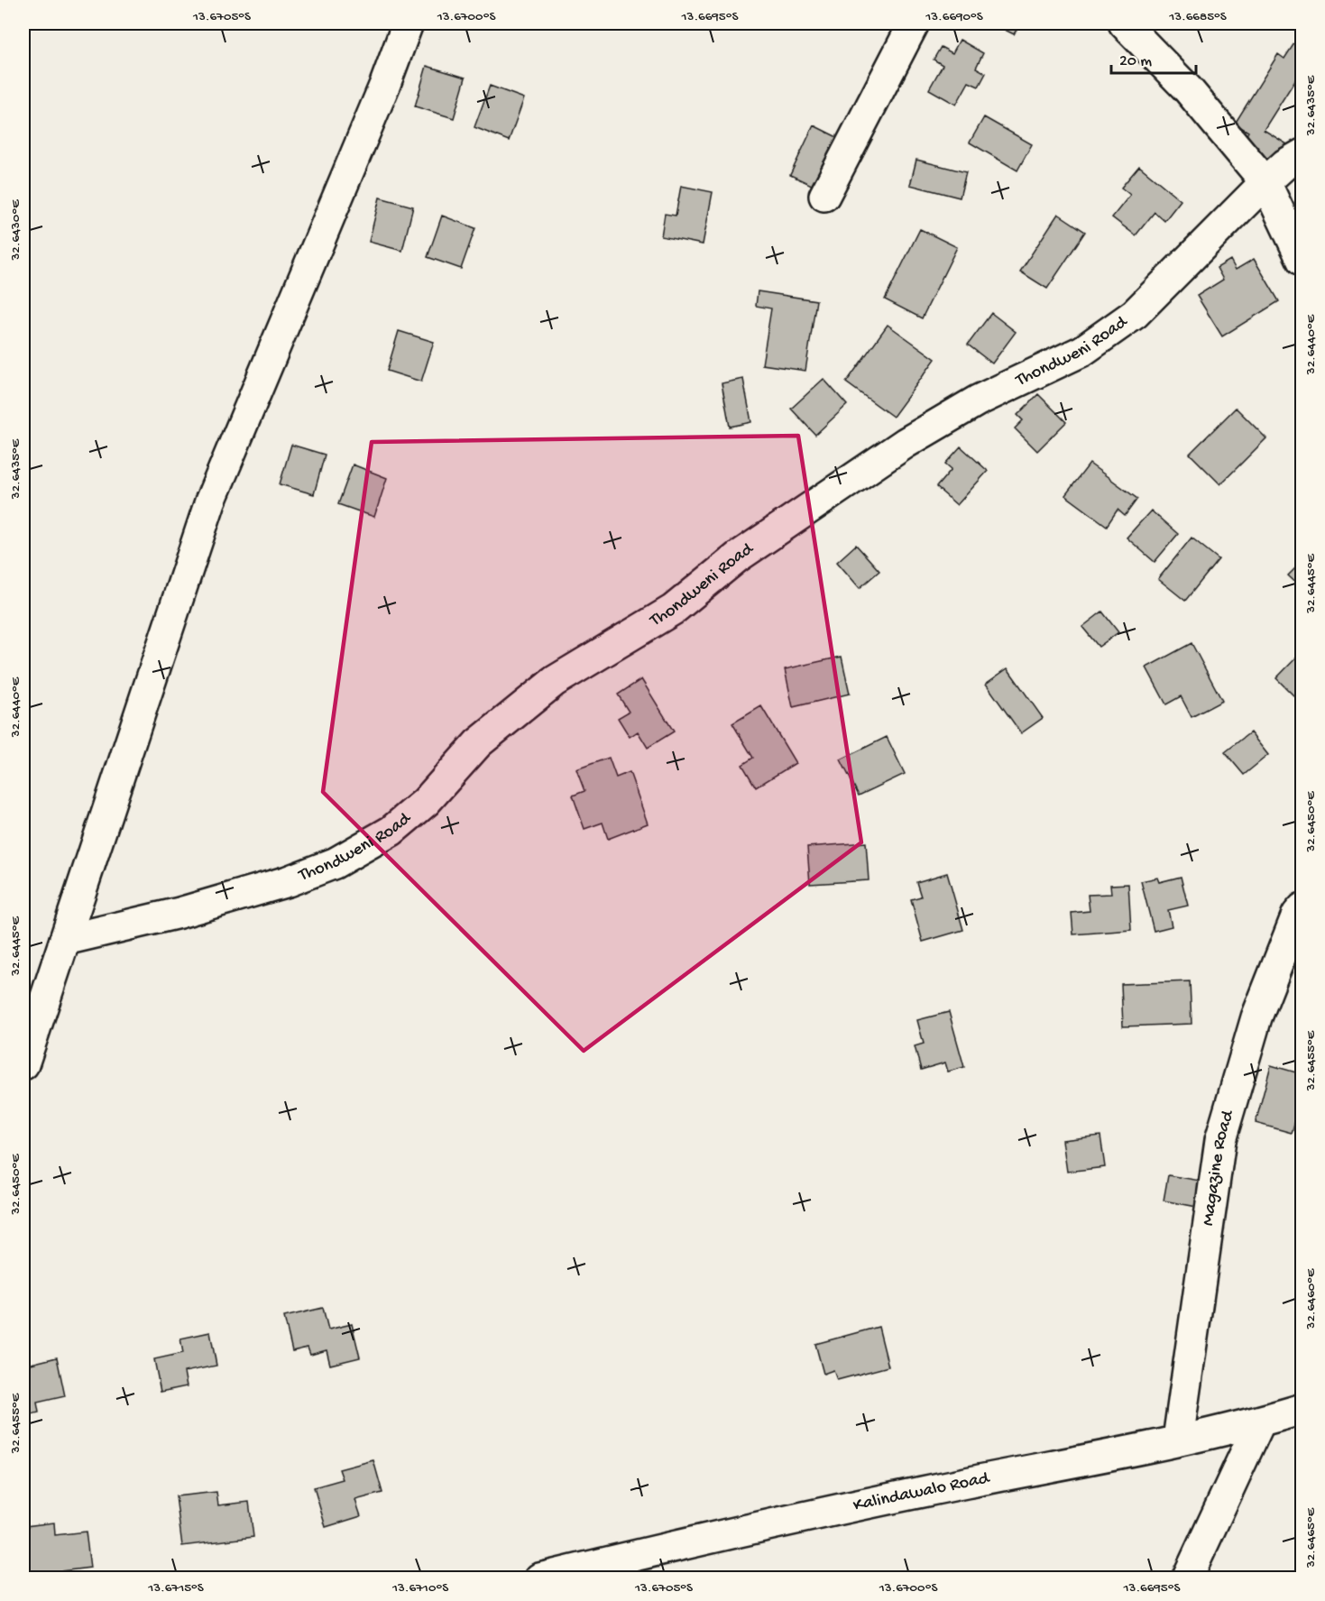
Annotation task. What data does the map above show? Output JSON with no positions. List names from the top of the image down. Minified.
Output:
{"streets":{"street":["Thondweni Road","Magazine Road","Kalindawalo Road"]},"crossings":[["Magazine Road","Kalindawalo Road"]],"scale_bar":"20 m","coordinates":["13.6705°S","13.6700°S","13.6695°S","13.6690°S","13.6685°S","32.6435°E","32.6430°E","32.6440°E","32.6445°E","32.6450°E","32.6455°E","32.6460°E","32.6465°E","13.6715°S","13.6710°S"]}
